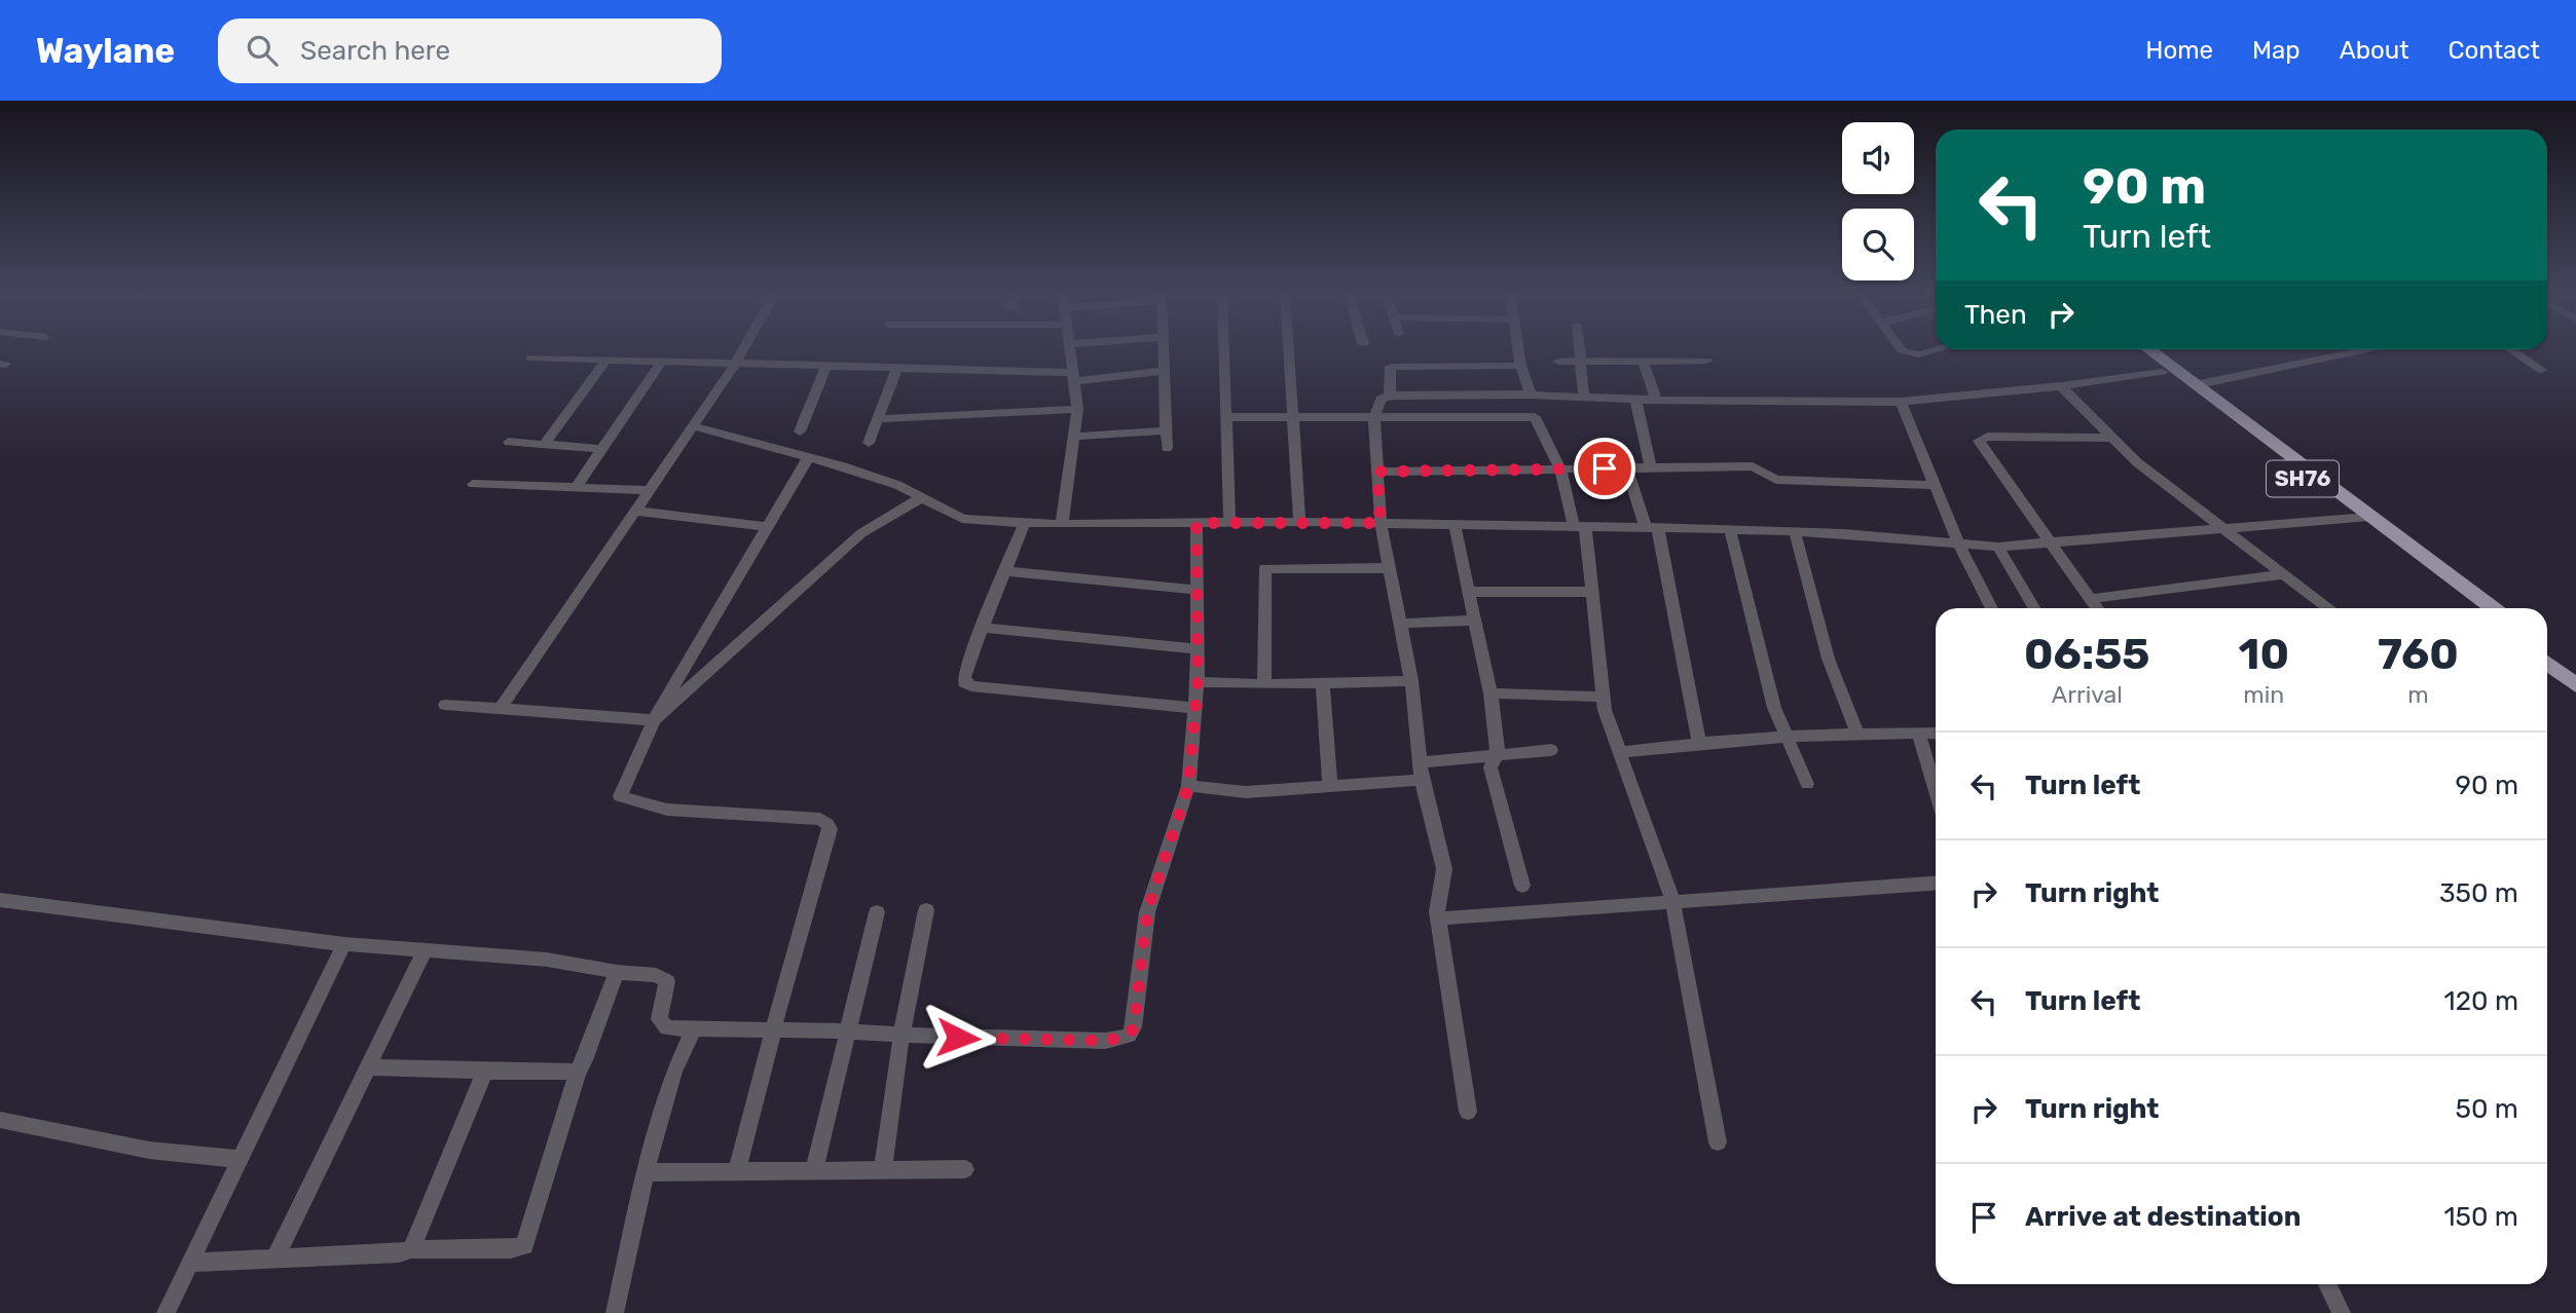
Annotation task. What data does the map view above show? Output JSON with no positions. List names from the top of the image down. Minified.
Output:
{"streets":{"main road":["SH76"]},"page":{"header":"Waylane","search":"Search here","nav":["Home","Map","About","Contact"],"turn":["90 m","Turn left"],"then":"Then","eta":["06:55","Arrival","10","min","760","m"],"list":[{"name":"Turn left","value":"90 m"},{"name":"Turn right","value":"350 m"},{"name":"Turn left","value":"120 m"},{"name":"Turn right","value":"50 m"},{"name":"Arrive at destination","value":"150 m"}]}}
